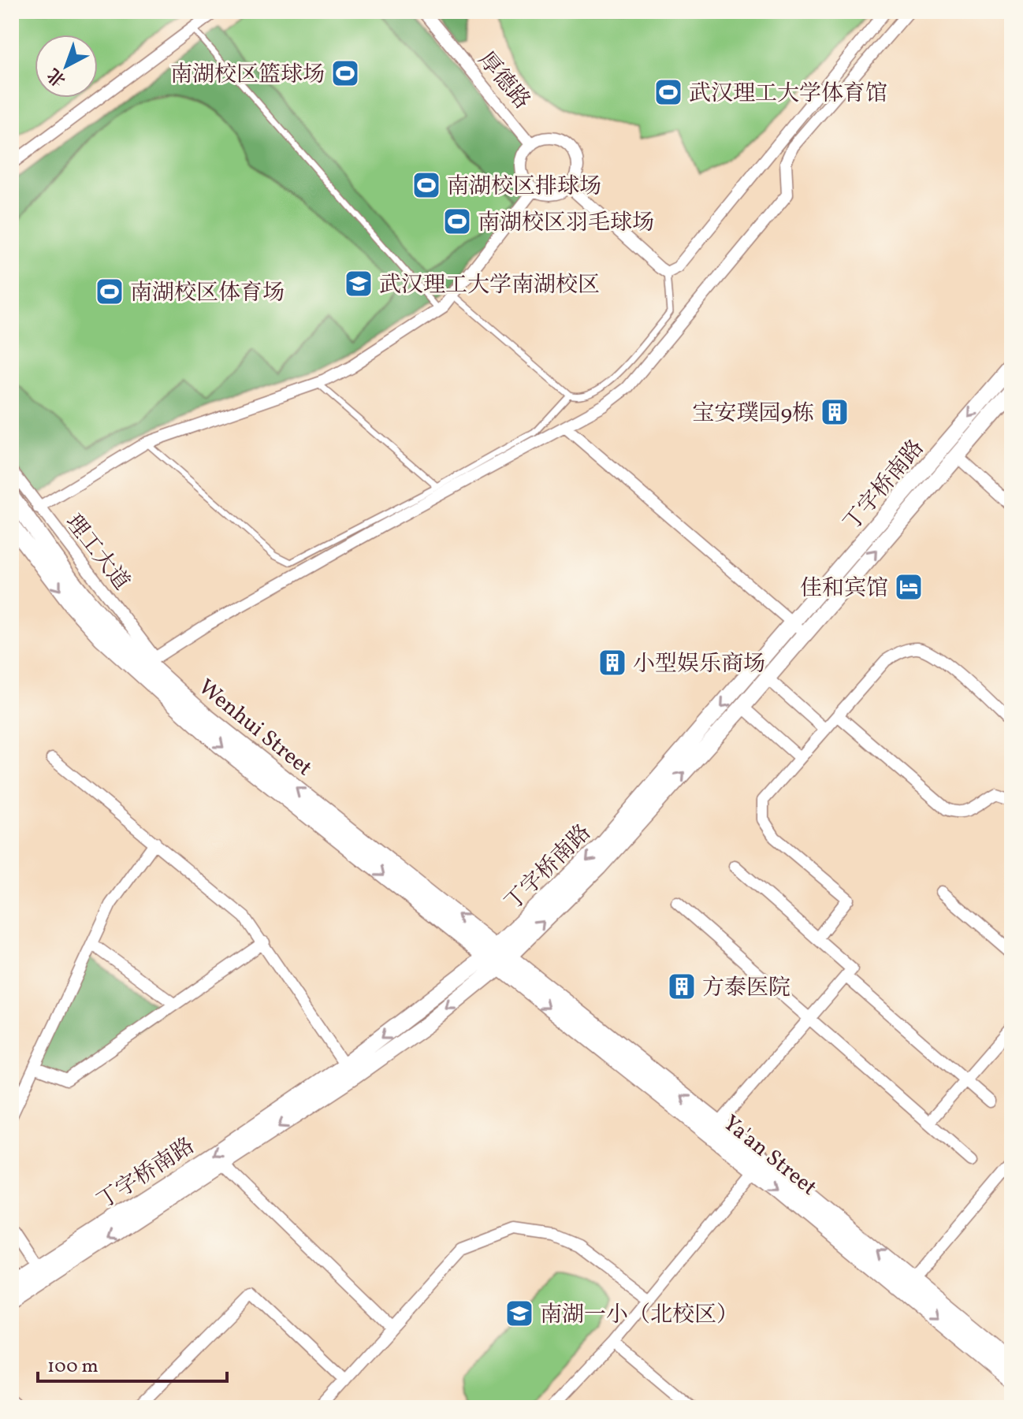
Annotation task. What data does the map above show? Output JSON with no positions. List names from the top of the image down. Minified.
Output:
{"streets":{"main road":["丁字桥南路","Wenhui Street","Ya'an Street"],"street":["厚德路","理工大道"]},"crossings":[["丁字桥南路","Wenhui Street"],["丁字桥南路","Ya'an Street"],["理工大道","Wenhui Street"],["Wenhui Street","Ya'an Street"]],"places":{"sports":["南湖校区篮球场","武汉理工大学体育馆","南湖校区排球场","南湖校区羽毛球场","南湖校区体育场"],"school or university":["武汉理工大学南湖校区","南湖一小（北校区）"],"building":["宝安璞园9栋","小型娱乐商场","方泰医院"],"hotel":["佳和宾馆"]},"scale_bar":"100 m","north":"bottom left"}
